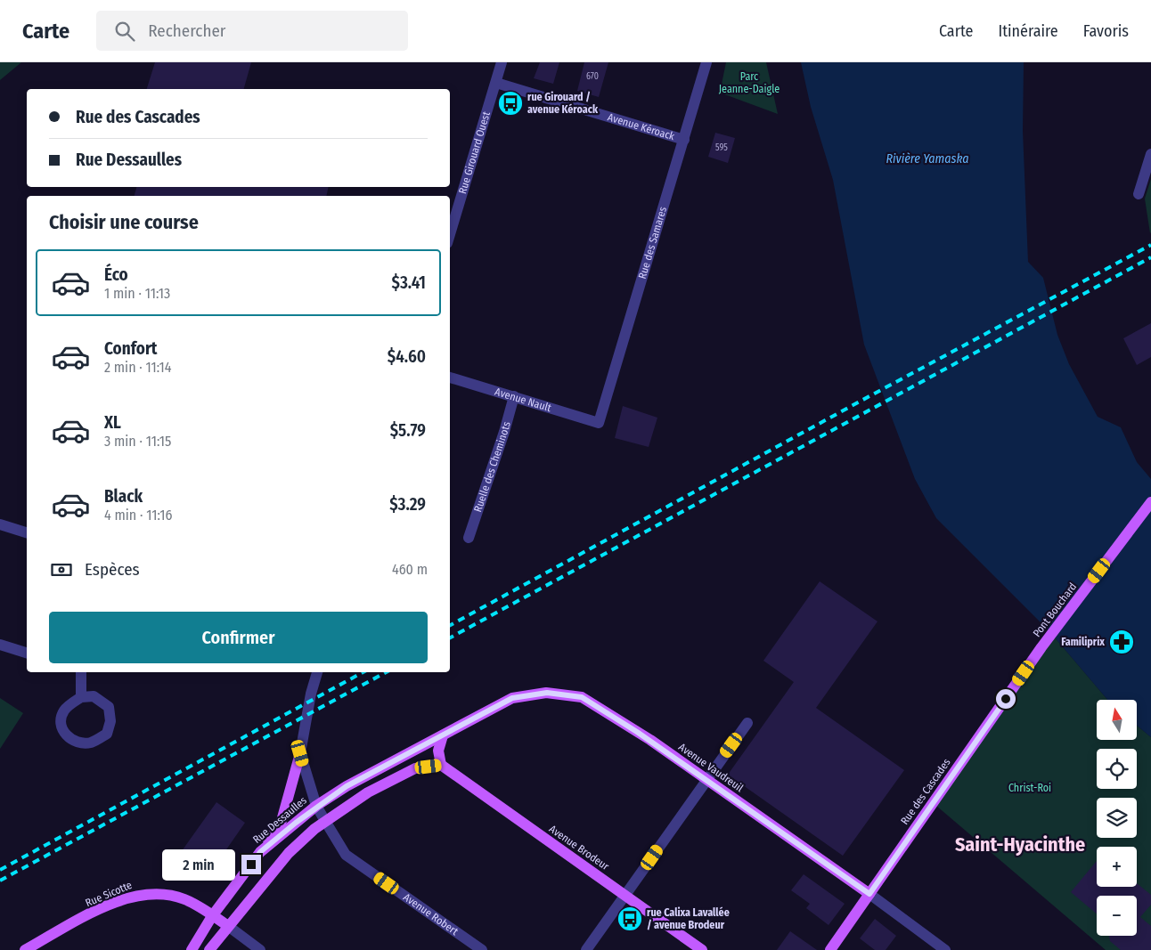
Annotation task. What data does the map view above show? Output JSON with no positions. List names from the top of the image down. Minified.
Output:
{"streets":{"main road":["Pont Bouchard","Avenue Vaudreuil","Rue des Cascades","Rue Dessaulles","Avenue Brodeur","Rue Sicotte"],"street":["Avenue Kéroack","Rue Girouard Ouest","Rue des Samares","Avenue Nault","Ruelle des Cheminots","Avenue Robert"]},"crossings":[["Avenue Kéroack","Rue Girouard Ouest"],["Avenue Kéroack","Rue des Samares"],["Rue des Samares","Avenue Nault"],["Avenue Nault","Ruelle des Cheminots"],["Pont Bouchard","Rue des Cascades"],["Avenue Vaudreuil","Rue des Cascades"],["Avenue Vaudreuil","Rue Dessaulles"],["Rue Dessaulles","Rue Sicotte"],["Rue Dessaulles","Avenue Robert"]],"districts":["Saint-Hyacinthe"],"water":["Rivière Yamaska"],"parks":["Parc Jeanne-Daigle","Christ-Roi"],"places":{"bus stop":["rue Girouard / avenue Kéroack","rue Calixa Lavallée / avenue Brodeur"],"pharmacy":["Familiprix"]},"house_numbers":["670","595"],"north":"top","page":{"header":"Carte","search":"Rechercher","nav":["Carte","Itinéraire","Favoris"],"banner":["Rue des Cascades","Rue Dessaulles"],"heading":"Choisir une course","list":[{"name":"Éco","note":"1 min · 11:13","value":"$3.41"},{"name":"Confort","note":"2 min · 11:14","value":"$4.60"},{"name":"XL","note":"3 min · 11:15","value":"$5.79"},{"name":"Black","note":"4 min · 11:16","value":"$3.29"}],"pay":["Espèces","460 m"],"buttons":"Confirmer","map_buttons":["+","−"],"bubble":"2 min"}}
